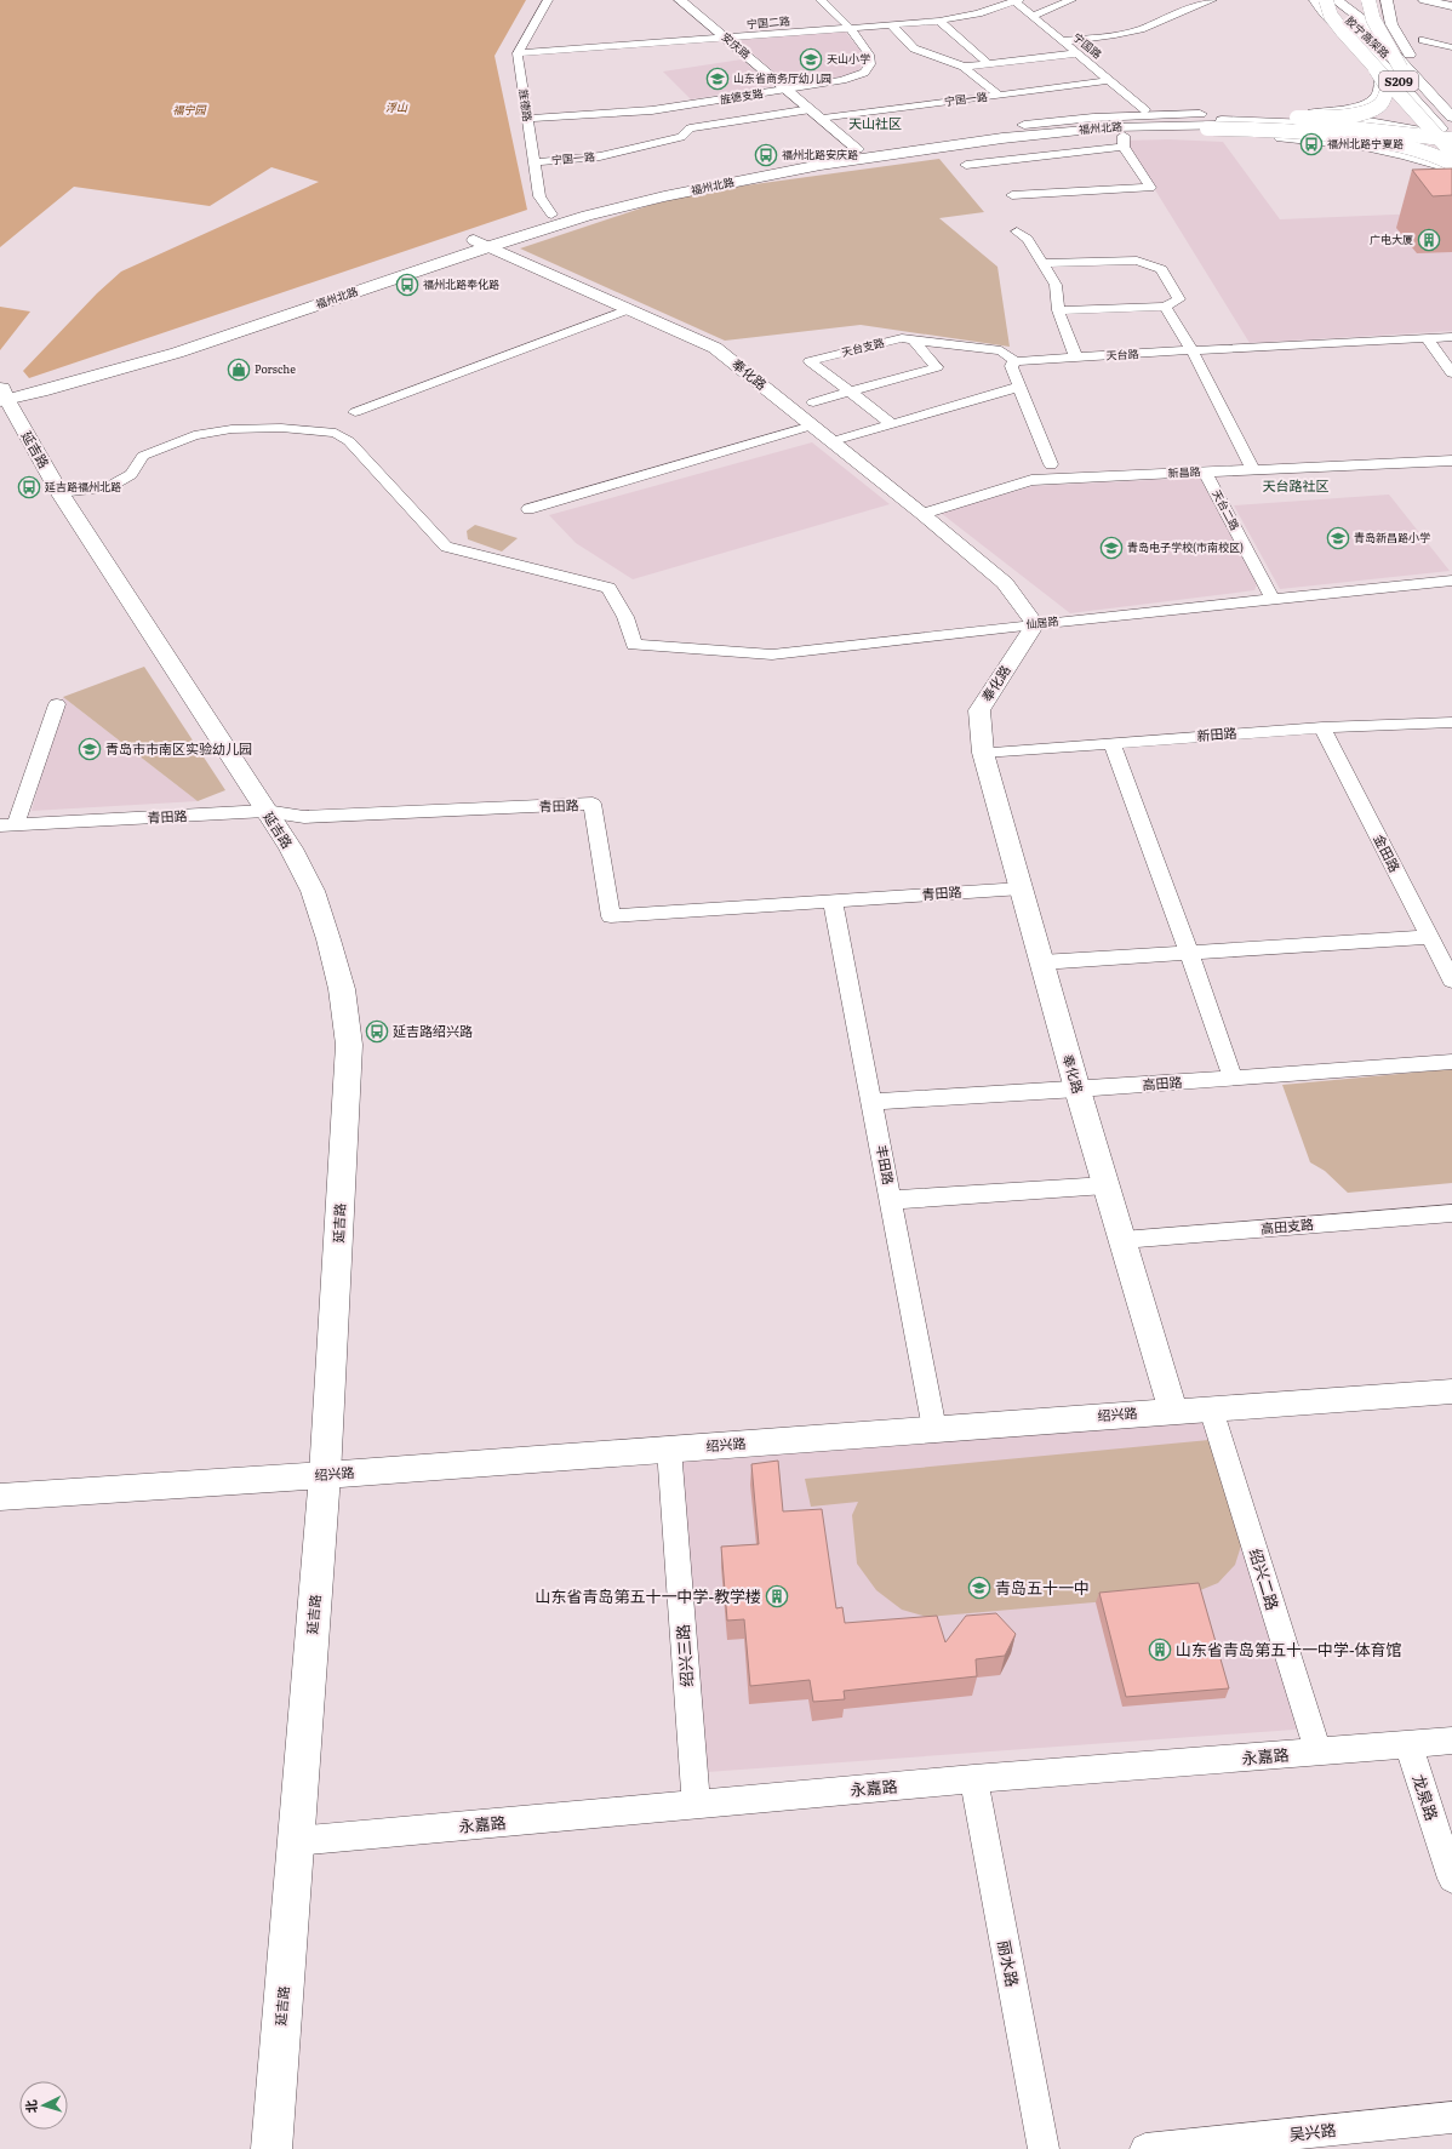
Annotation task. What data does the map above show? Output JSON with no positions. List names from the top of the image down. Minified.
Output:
{"streets":{"main road":["胶宁高架路","S209","福州北路","延吉路"],"street":["宁国二路","安庆路","宁国路","旌德支路","宁国一路","旌德路","天台支路","天台路","奉化路","新昌路","天台二路","仙居路","新田路","青田路","金田路","高田路","丰田路","高田支路","绍兴路","绍兴二路","绍兴三路","永嘉路","龙泉路","丽水路","吴兴路"]},"crossings":[["宁国二路","安庆路"],["宁国二路","宁国路"],["宁国二路","旌德支路"],["宁国二路","旌德路"],["胶宁高架路","福州北路"],["安庆路","旌德支路"],["安庆路","宁国一路"],["安庆路","福州北路"],["宁国路","宁国一路"],["旌德支路","旌德路"],["宁国一路","旌德路"],["旌德路","福州北路"],["福州北路","奉化路"],["福州北路","延吉路"],["天台支路","天台路"],["奉化路","新昌路"],["奉化路","仙居路"],["奉化路","新田路"],["奉化路","青田路"],["奉化路","高田路"],["奉化路","高田支路"],["奉化路","绍兴路"],["延吉路","仙居路"],["延吉路","青田路"],["延吉路","绍兴路"],["延吉路","永嘉路"],["新昌路","天台二路"],["天台二路","仙居路"],["新田路","金田路"],["青田路","丰田路"],["高田路","丰田路"],["丰田路","绍兴路"],["绍兴路","绍兴二路"],["绍兴路","绍兴三路"],["绍兴二路","永嘉路"],["绍兴三路","永嘉路"],["永嘉路","龙泉路"],["永嘉路","丽水路"]],"districts":["天山社区","天台路社区"],"parks":["浮山","福宁园"],"places":{"school or university":["天山小学","山东省商务厅幼儿园","青岛新昌路小学","青岛电子学校(市南校区)","青岛市市南区实验幼儿园","青岛五十一中"],"bus stop":["福州北路宁夏路","福州北路安庆路","福州北路奉化路","延吉路福州北路","延吉路绍兴路"],"building":["广电大厦","山东省青岛第五十一中学-教学楼","山东省青岛第五十一中学-体育馆"],"shop":["Porsche"]},"north":"left"}
